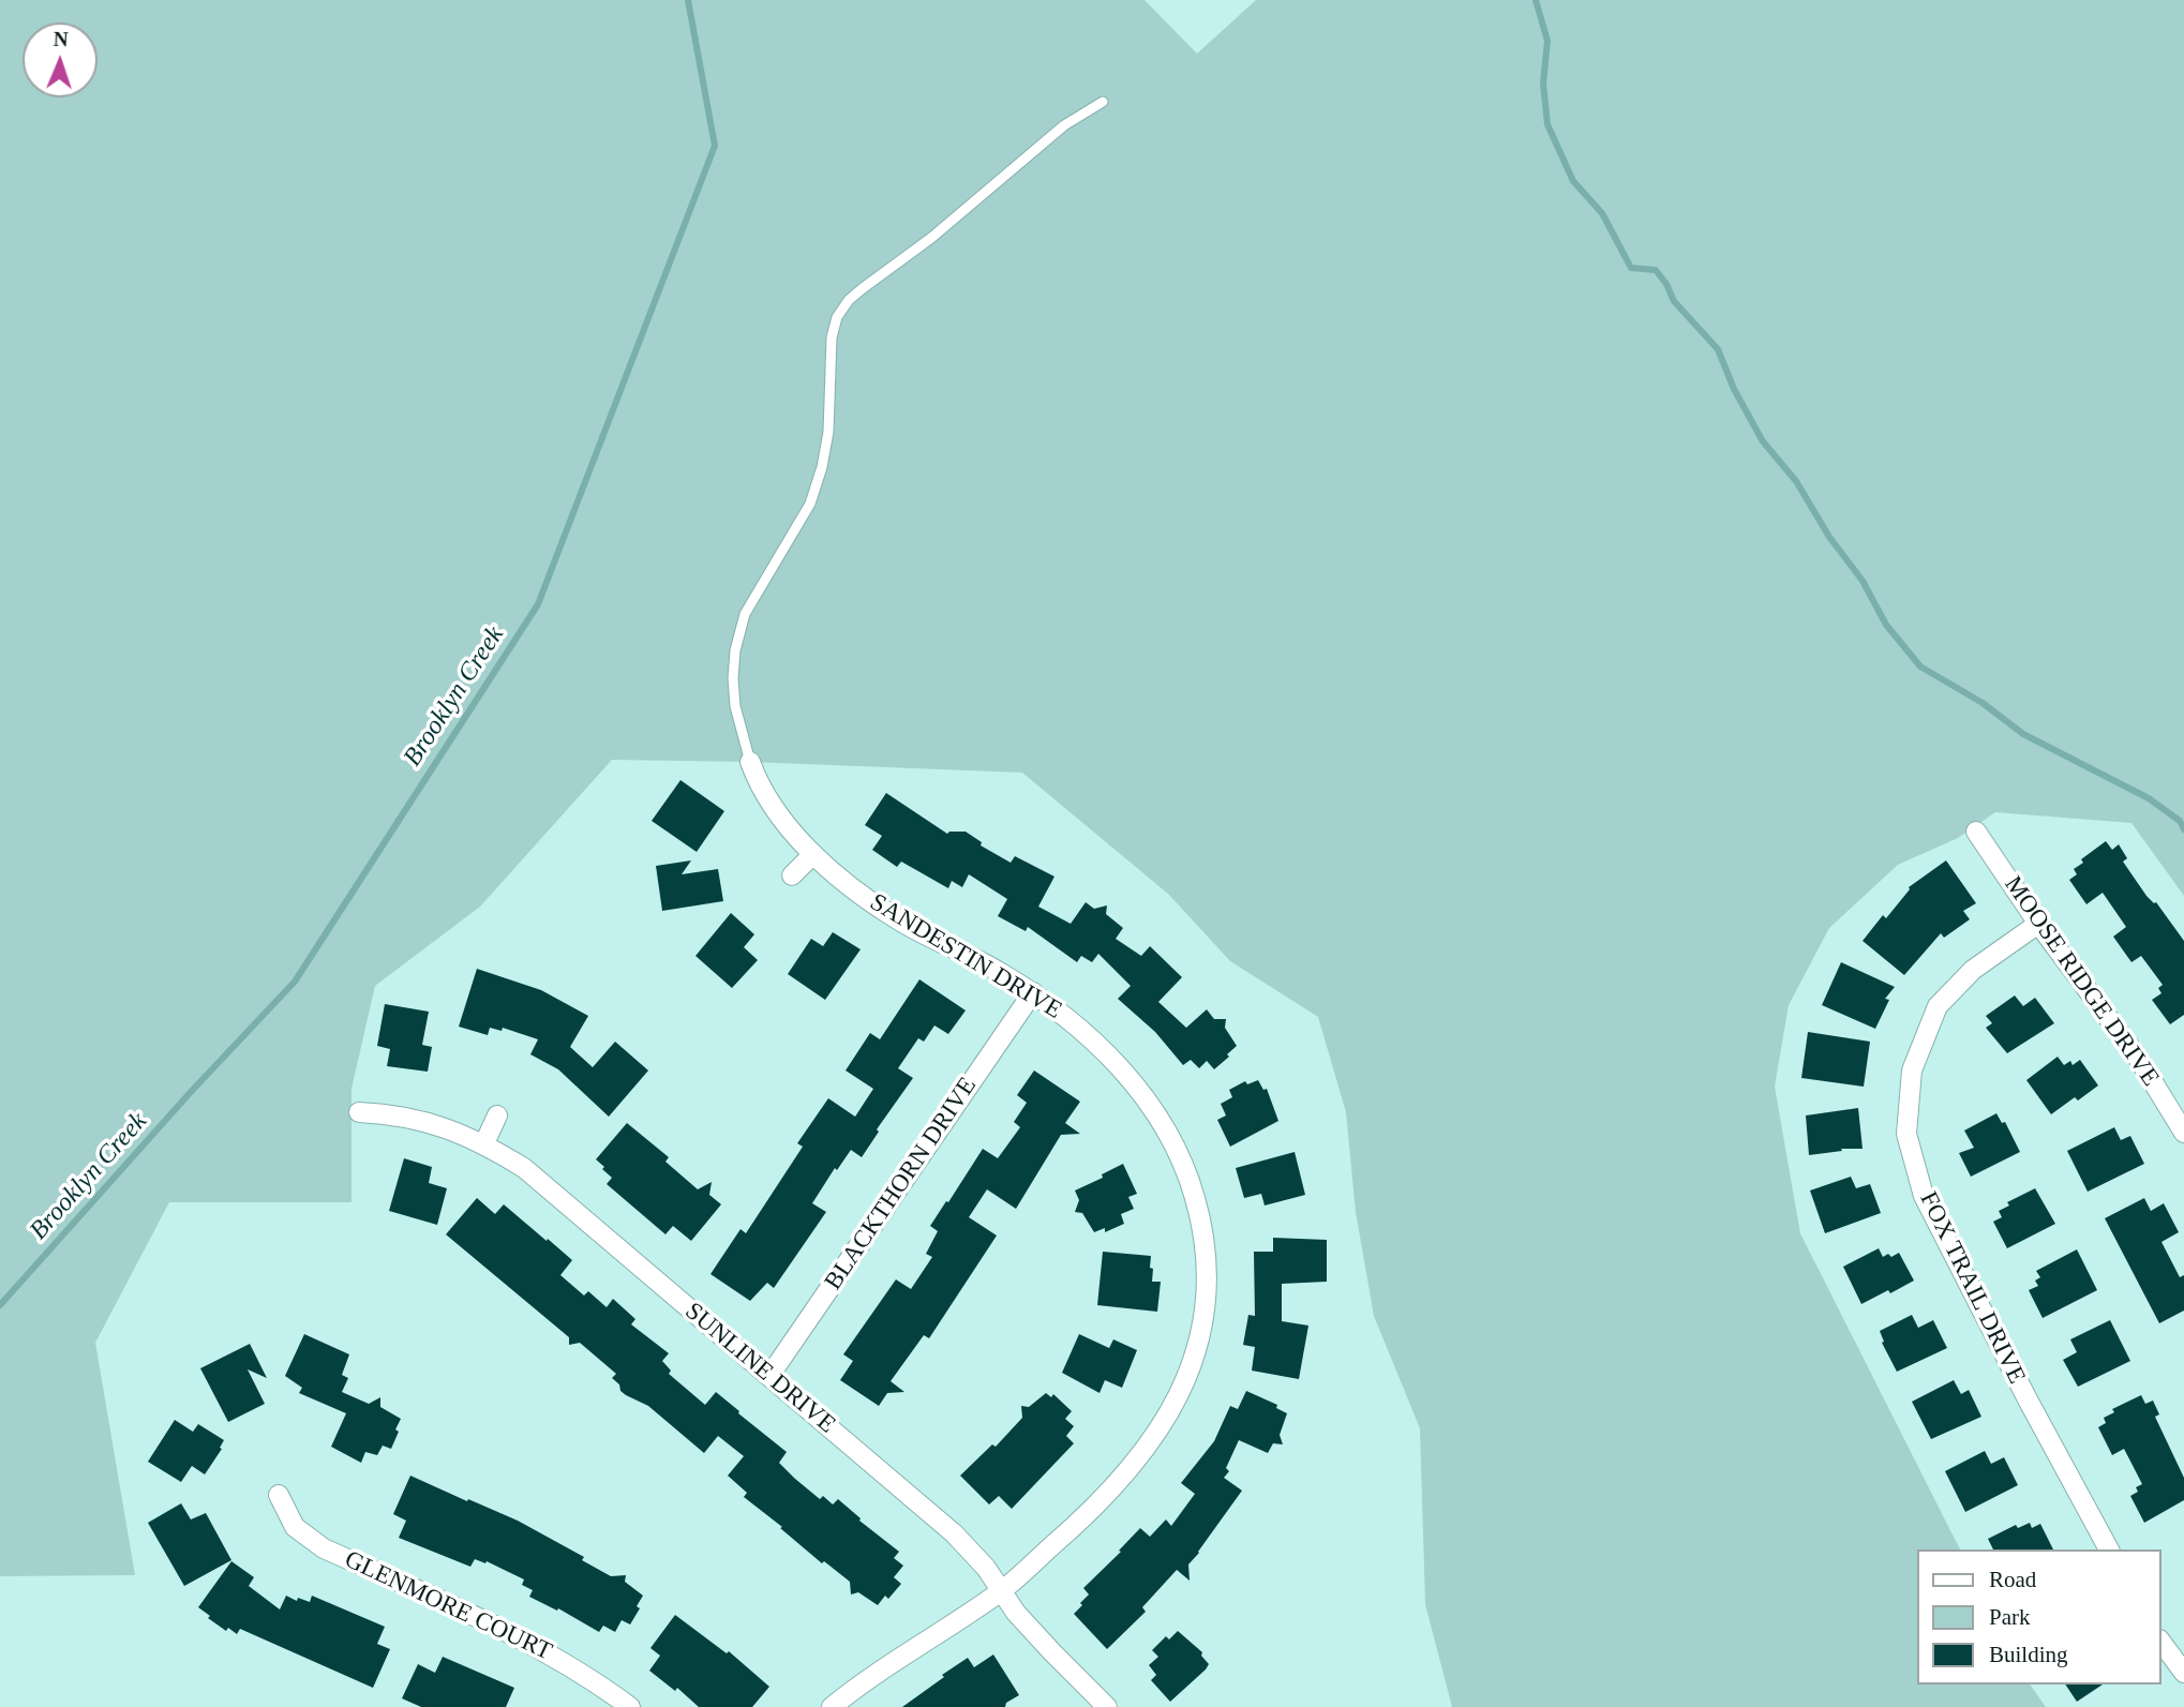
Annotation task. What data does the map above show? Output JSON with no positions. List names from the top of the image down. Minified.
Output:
{"streets":{"street":["SANDESTIN DRIVE","MOOSE RIDGE DRIVE","BLACKTHORN DRIVE","FOX TRAIL DRIVE","SUNLINE DRIVE","GLENMORE COURT"]},"crossings":[["SANDESTIN DRIVE","BLACKTHORN DRIVE"],["SANDESTIN DRIVE","SUNLINE DRIVE"],["MOOSE RIDGE DRIVE","FOX TRAIL DRIVE"],["BLACKTHORN DRIVE","SUNLINE DRIVE"]],"water":["Brooklyn Creek"],"legend":["Road","Park","Building"],"north":"top"}
